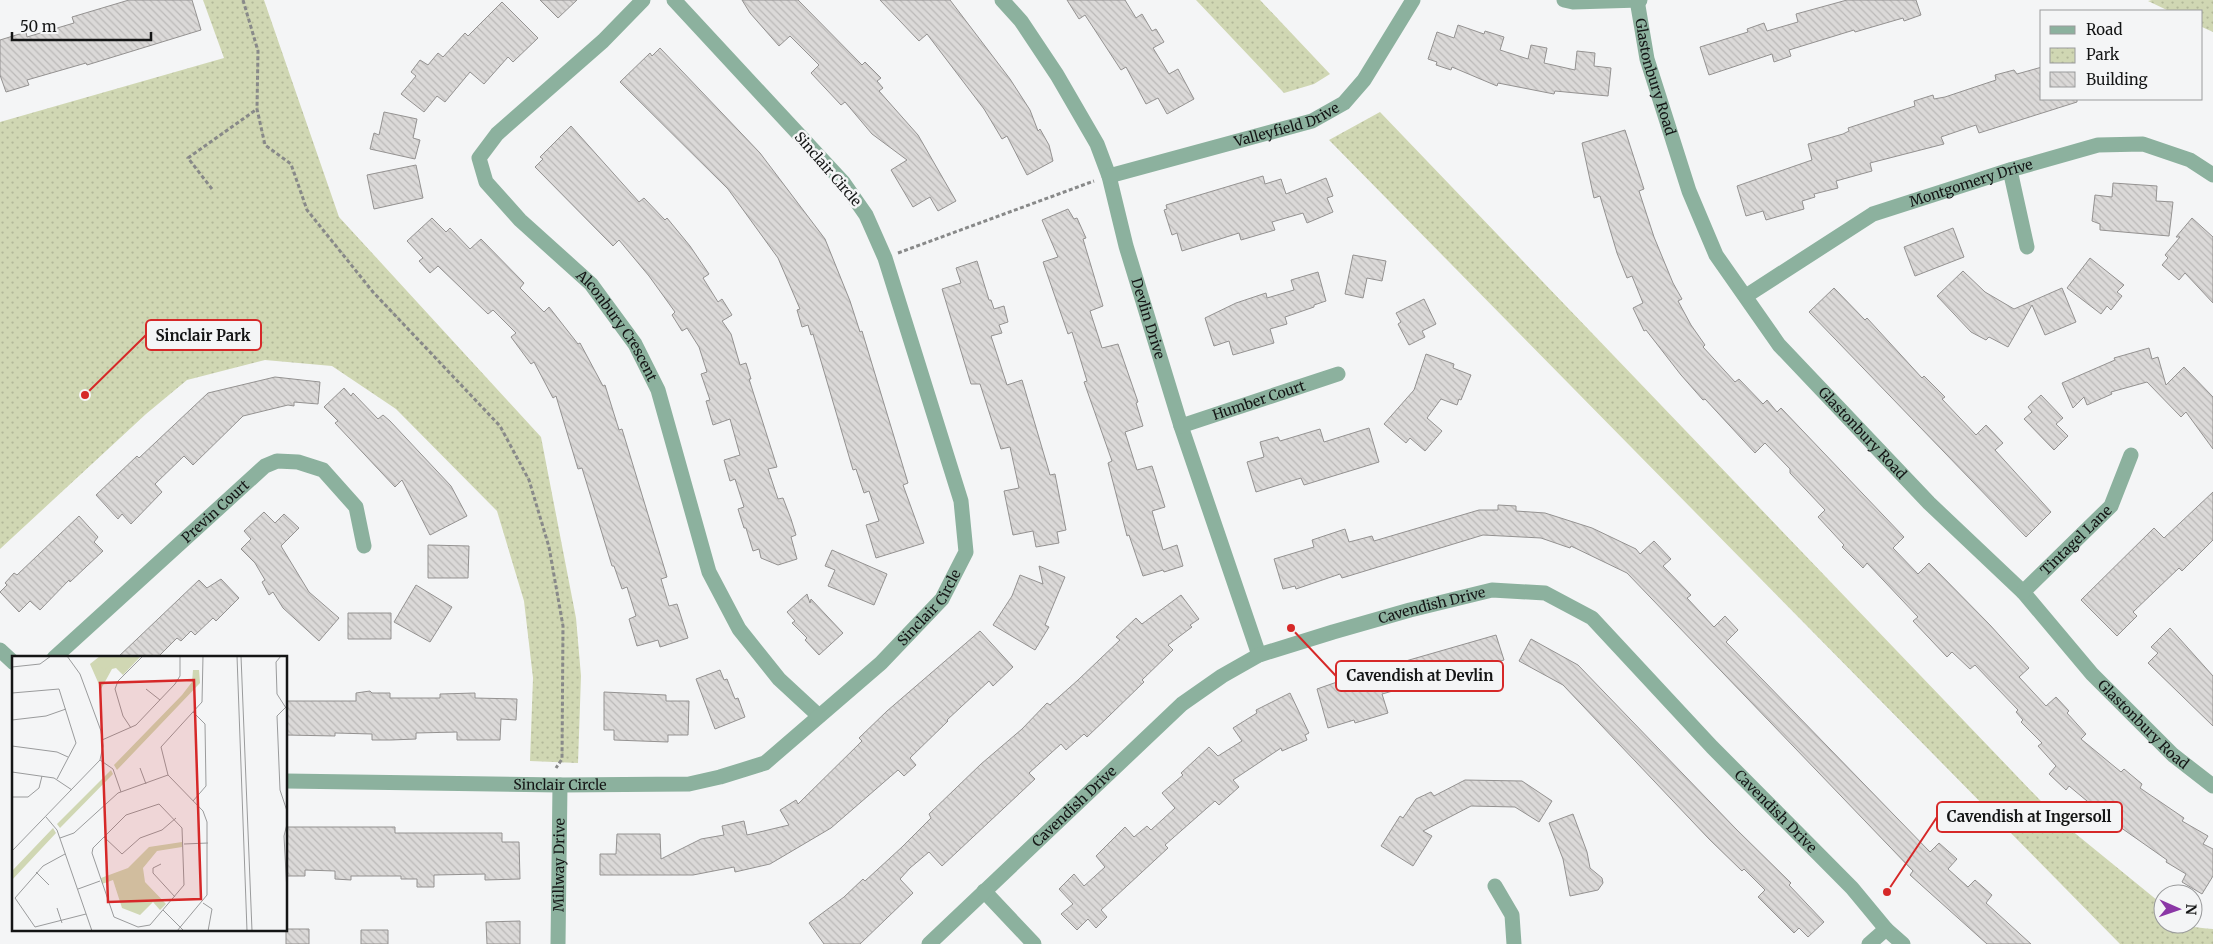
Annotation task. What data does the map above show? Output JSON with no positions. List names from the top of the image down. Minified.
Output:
{"streets":{"street":["Glastonbury Road","Valleyfield Drive","Sinclair Circle","Montgomery Drive","Devlin Drive","Alconbury Crescent","Humber Court","Previn Court","Tintagel Lane","Cavendish Drive","Millway Drive"]},"crossings":[["Glastonbury Road","Montgomery Drive"],["Glastonbury Road","Tintagel Lane"],["Valleyfield Drive","Devlin Drive"],["Sinclair Circle","Alconbury Crescent"],["Sinclair Circle","Millway Drive"],["Devlin Drive","Humber Court"],["Devlin Drive","Cavendish Drive"]],"places":["Sinclair Park","Cavendish at Devlin","Cavendish at Ingersoll"],"legend":["Road","Park","Building"],"scale_bar":"50 m","north":"right"}
